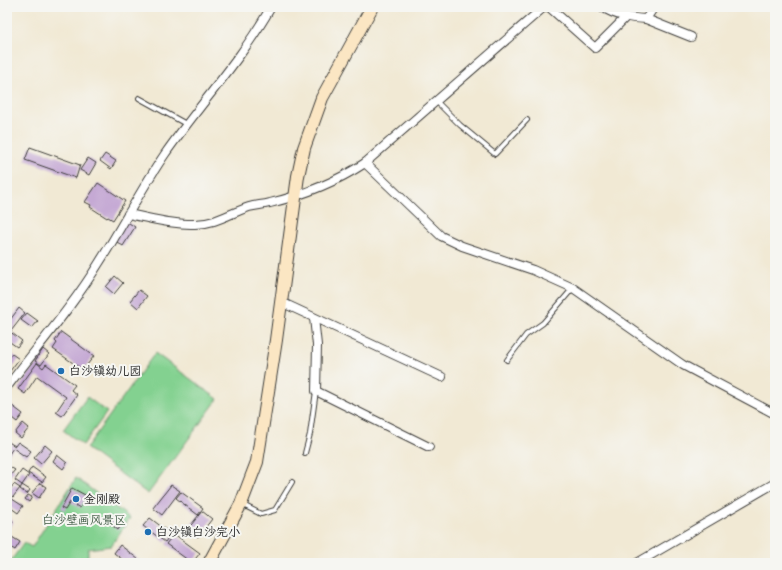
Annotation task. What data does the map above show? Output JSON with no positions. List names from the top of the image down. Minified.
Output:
{"parks":["白沙壁画风景区"],"places":["白沙镇幼儿园","金刚殿","白沙镇白沙完小"]}
